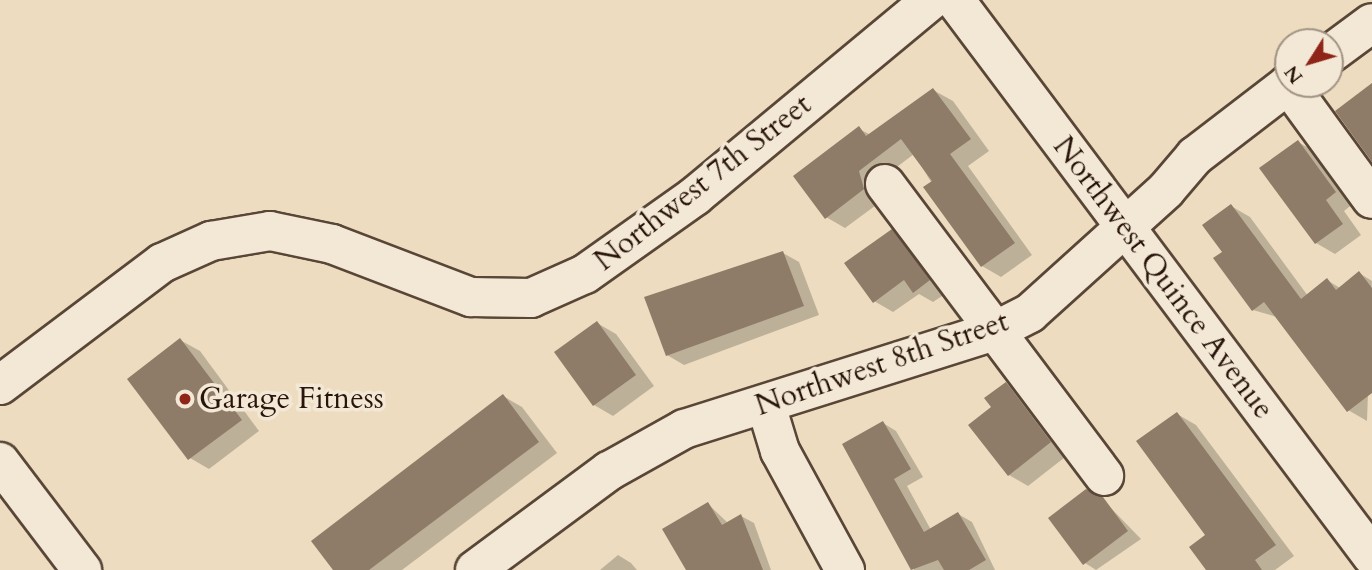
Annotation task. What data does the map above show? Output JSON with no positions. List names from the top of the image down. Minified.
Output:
{"streets":{"street":["Northwest 7th Street","Northwest Quince Avenue","Northwest 8th Street"]},"crossings":[["Northwest Quince Avenue","Northwest 8th Street"]],"places":["Garage Fitness"],"north":"bottom left"}
